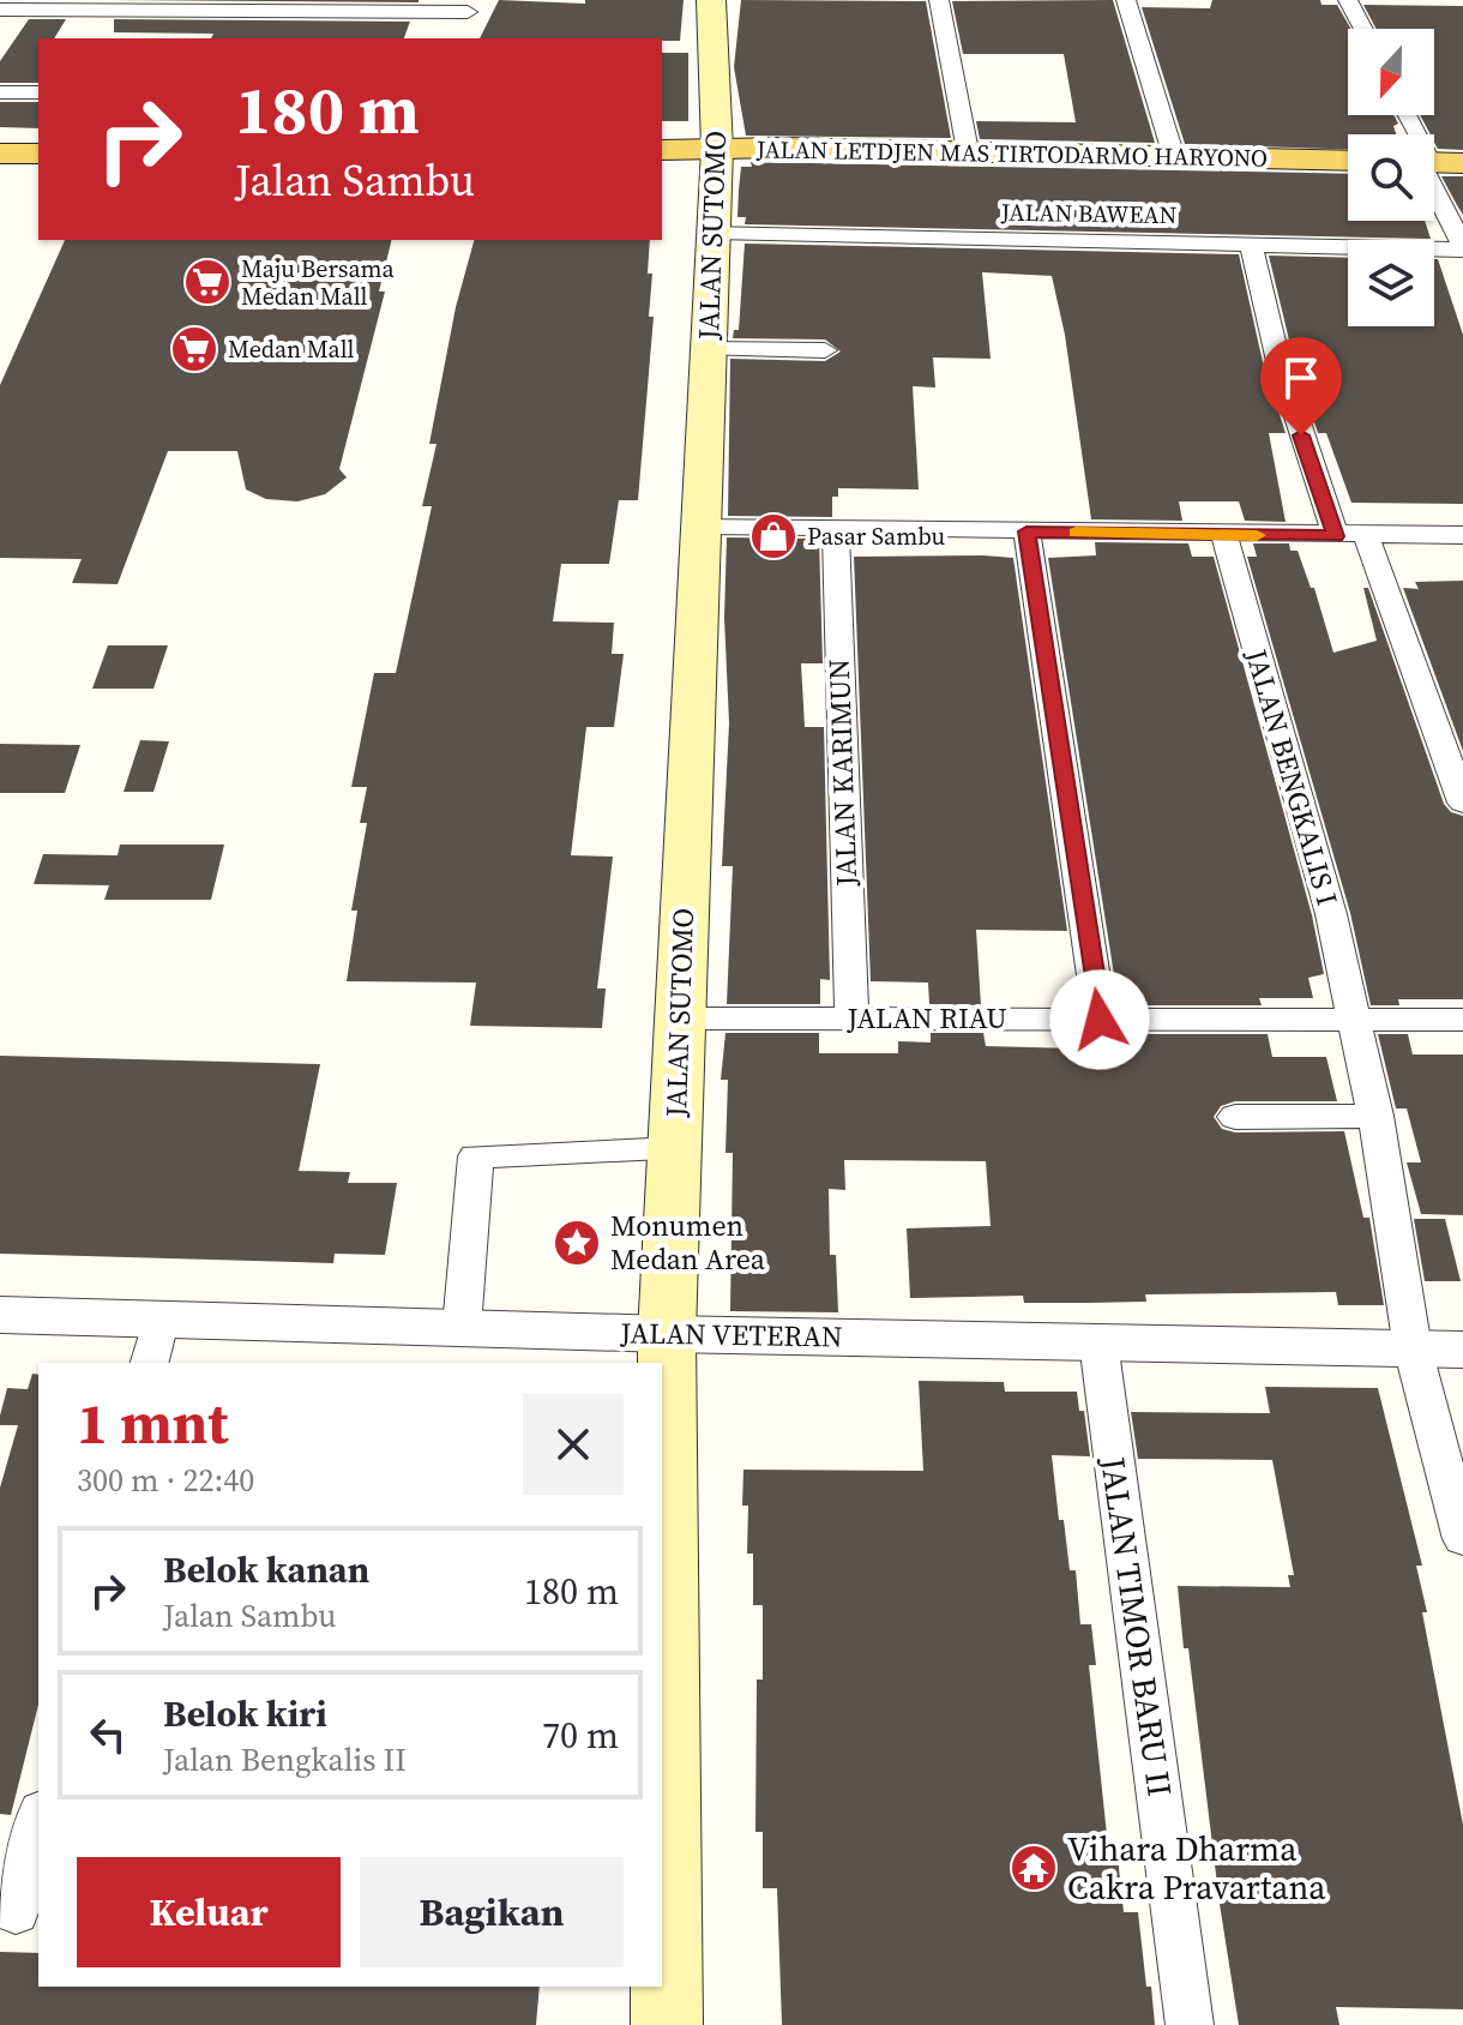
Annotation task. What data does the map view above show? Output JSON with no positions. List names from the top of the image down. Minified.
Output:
{"streets":{"main road":["JALAN LETDJEN MAS TIRTODARMO HARYONO","JALAN SUTOMO"],"street":["JALAN BAWEAN","JALAN KARIMUN","JALAN BENGKALIS I","JALAN RIAU","JALAN VETERAN","JALAN TIMOR BARU II"]},"crossings":[["JALAN LETDJEN MAS TIRTODARMO HARYONO","JALAN SUTOMO"],["JALAN BAWEAN","JALAN SUTOMO"],["JALAN SUTOMO","JALAN RIAU"],["JALAN SUTOMO","JALAN VETERAN"],["JALAN KARIMUN","JALAN RIAU"],["JALAN BENGKALIS I","JALAN RIAU"],["JALAN BENGKALIS I","JALAN VETERAN"],["JALAN VETERAN","JALAN TIMOR BARU II"]],"places":{"supermarket":["Maju Bersama Medan Mall","Medan Mall"],"shop":["Pasar Sambu"],"place":["Monumen Medan Area"],"temple":["Vihara Dharma Cakra Pravartana"]},"north":"bottom","page":{"turn":["180 m","Jalan Sambu"],"heading":["1 mnt","300 m · 22:40"],"list":[{"name":"Belok kanan","note":"Jalan Sambu","value":"180 m"},{"name":"Belok kiri","note":"Jalan Bengkalis II","value":"70 m"}],"buttons":["Keluar","Bagikan"]}}
